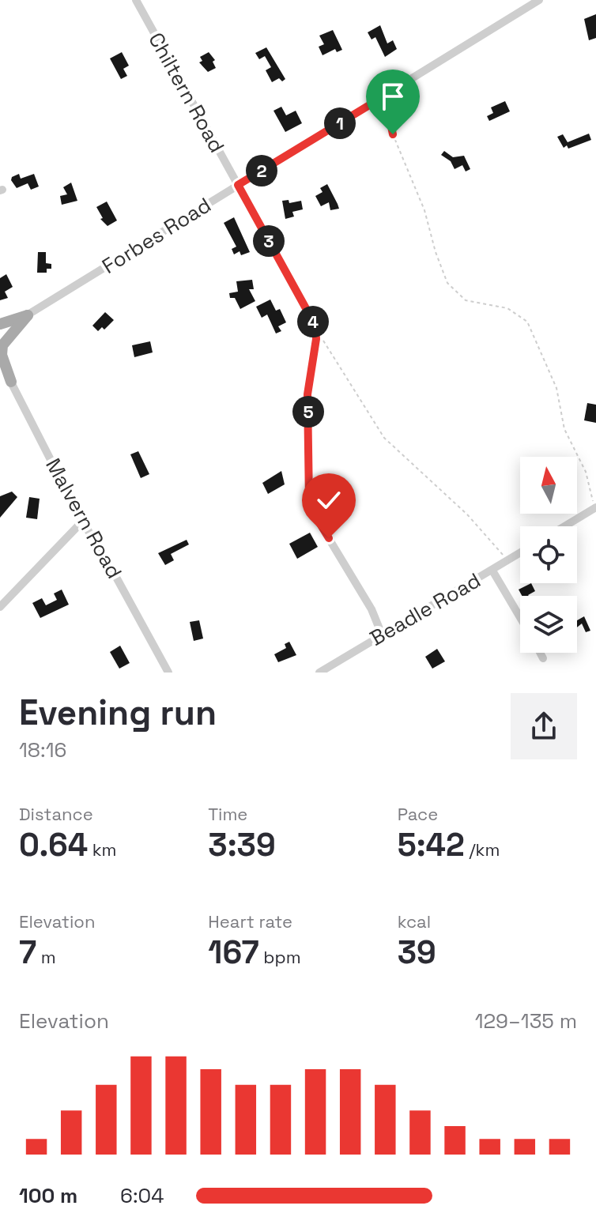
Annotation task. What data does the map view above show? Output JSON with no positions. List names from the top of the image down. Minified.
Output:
{"streets":{"street":["Chiltern Road","Forbes Road","Malvern Road","Beadle Road"]},"crossings":[["Chiltern Road","Forbes Road"]],"north":"top","page":{"pins":["1","2","3","4","5"],"heading":["Evening run","18:16"],"stats":[["Distance","0.64 km"],["Time","3:39"],["Pace","5:42 /km"],["Elevation","7 m"],["Heart rate","167 bpm"],["kcal","39"]],"chart":["Elevation","129–135 m"],"list":[{"name":"100 m","note":"6:04"}]}}
